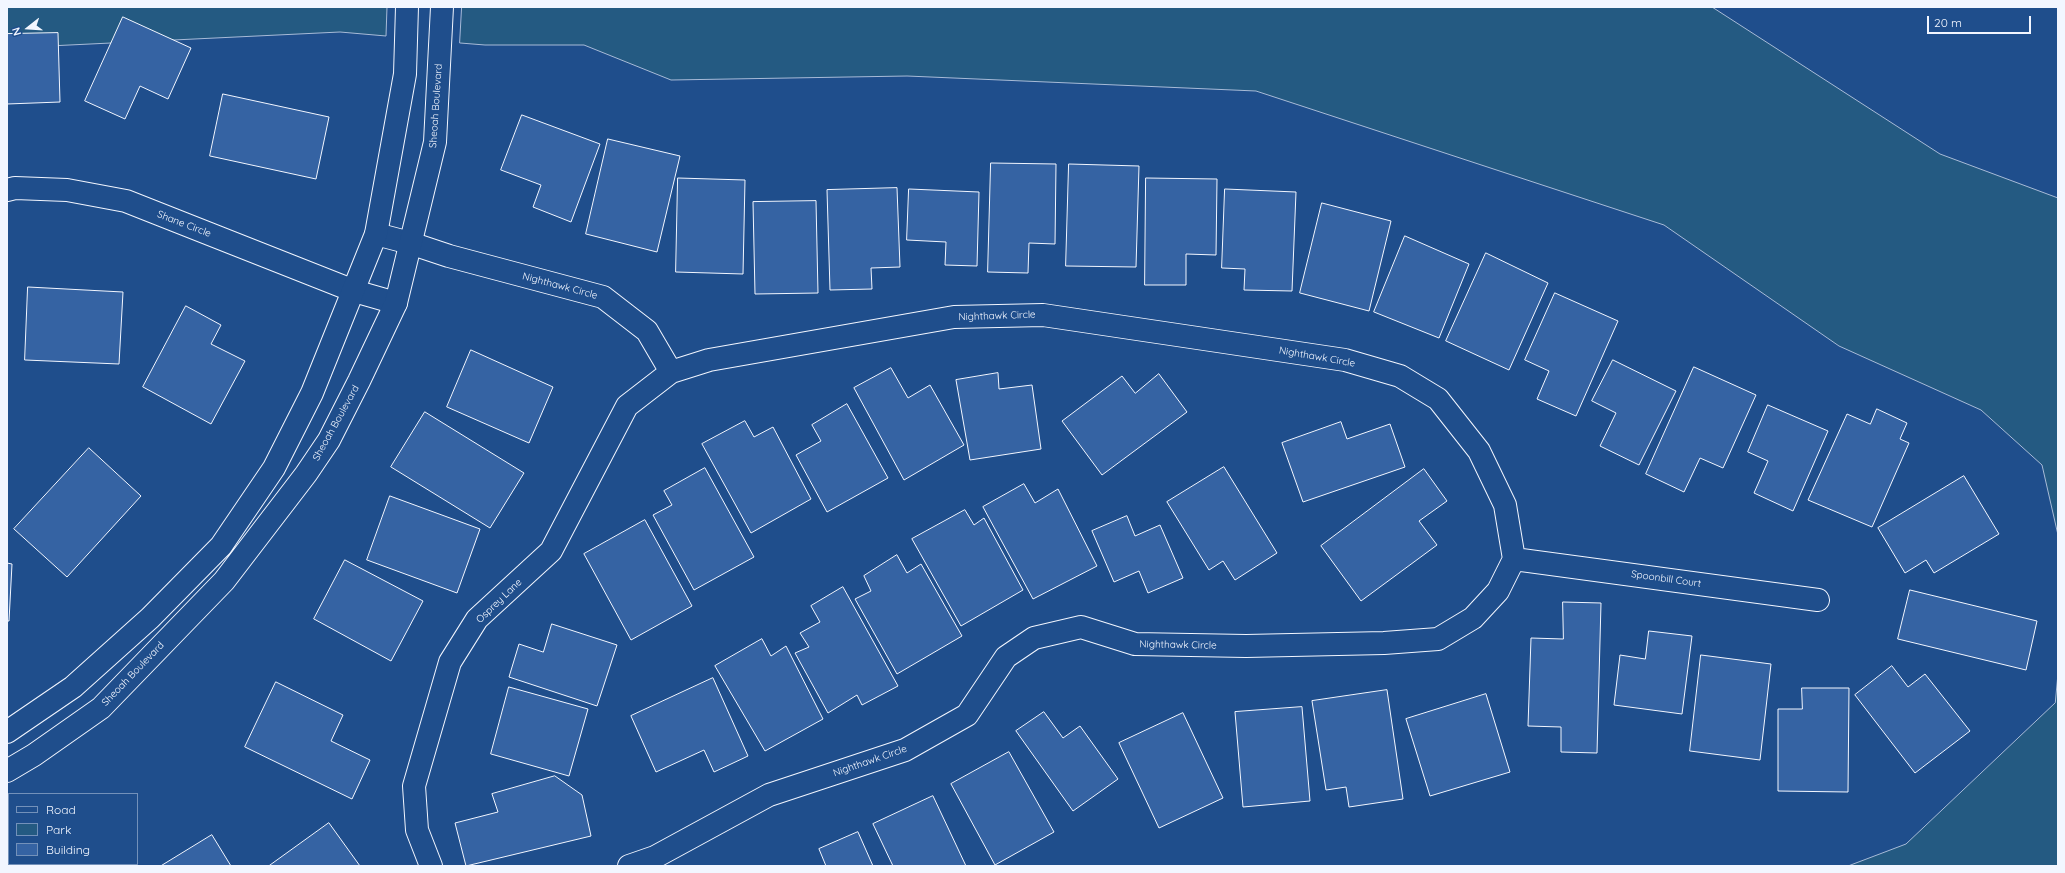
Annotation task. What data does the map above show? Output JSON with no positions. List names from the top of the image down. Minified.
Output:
{"streets":{"street":["Sheoah Boulevard","Shane Circle","Nighthawk Circle","Spoonbill Court","Osprey Lane"]},"crossings":[["Sheoah Boulevard","Nighthawk Circle"],["Nighthawk Circle","Spoonbill Court"],["Nighthawk Circle","Osprey Lane"]],"legend":["Road","Park","Building"],"scale_bar":"20 m","north":"left"}
